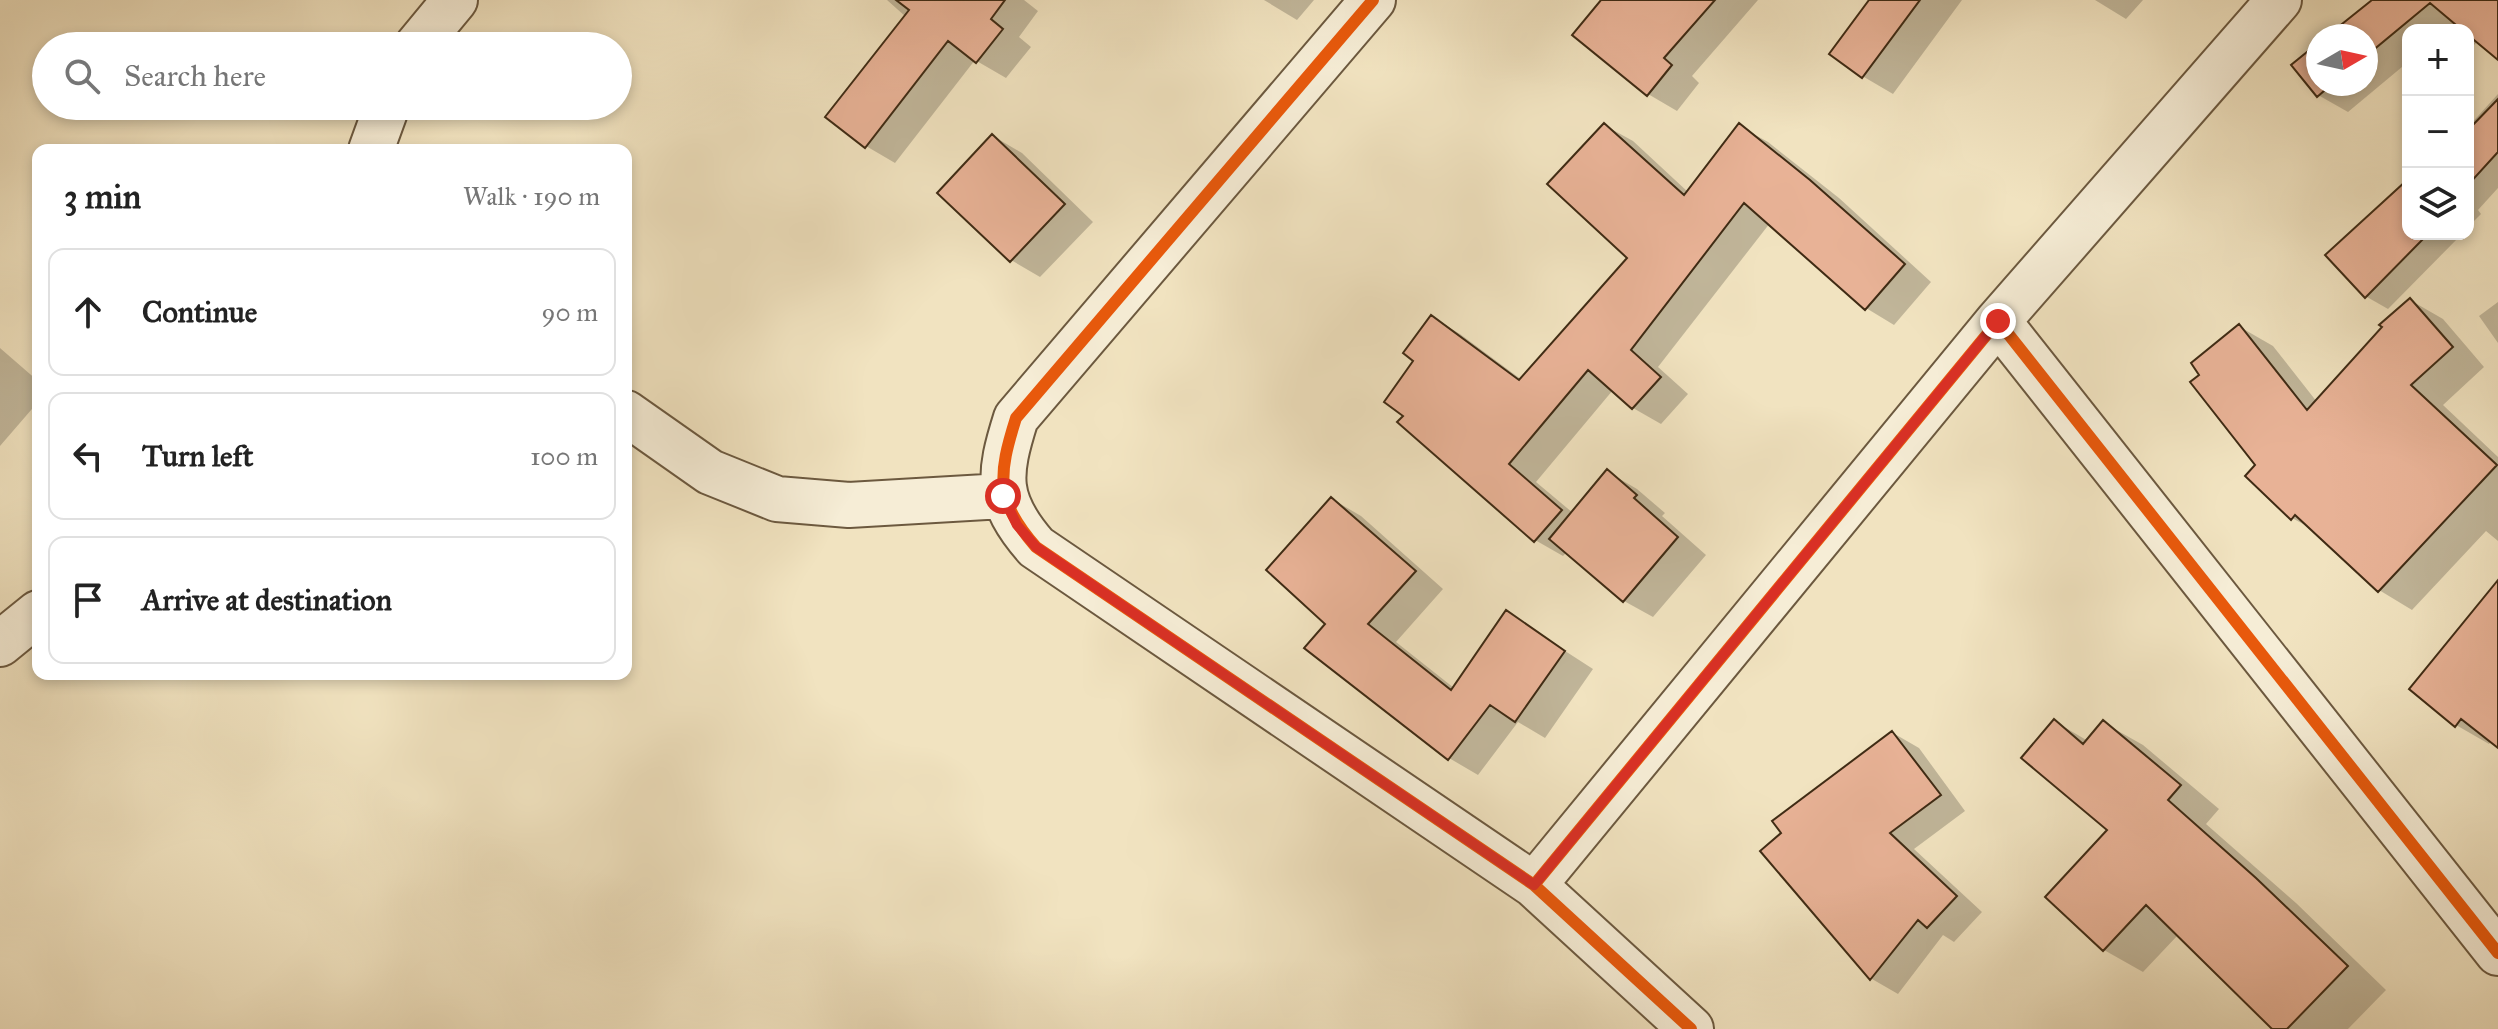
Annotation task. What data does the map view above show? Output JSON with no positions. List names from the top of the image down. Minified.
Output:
{"north":"right","page":{"map_buttons":["+","−"],"search":"Search here","heading":["3 min","Walk · 190 m"],"list":[["Continue","90 m"],["Turn left","100 m"],"Arrive at destination"]}}
